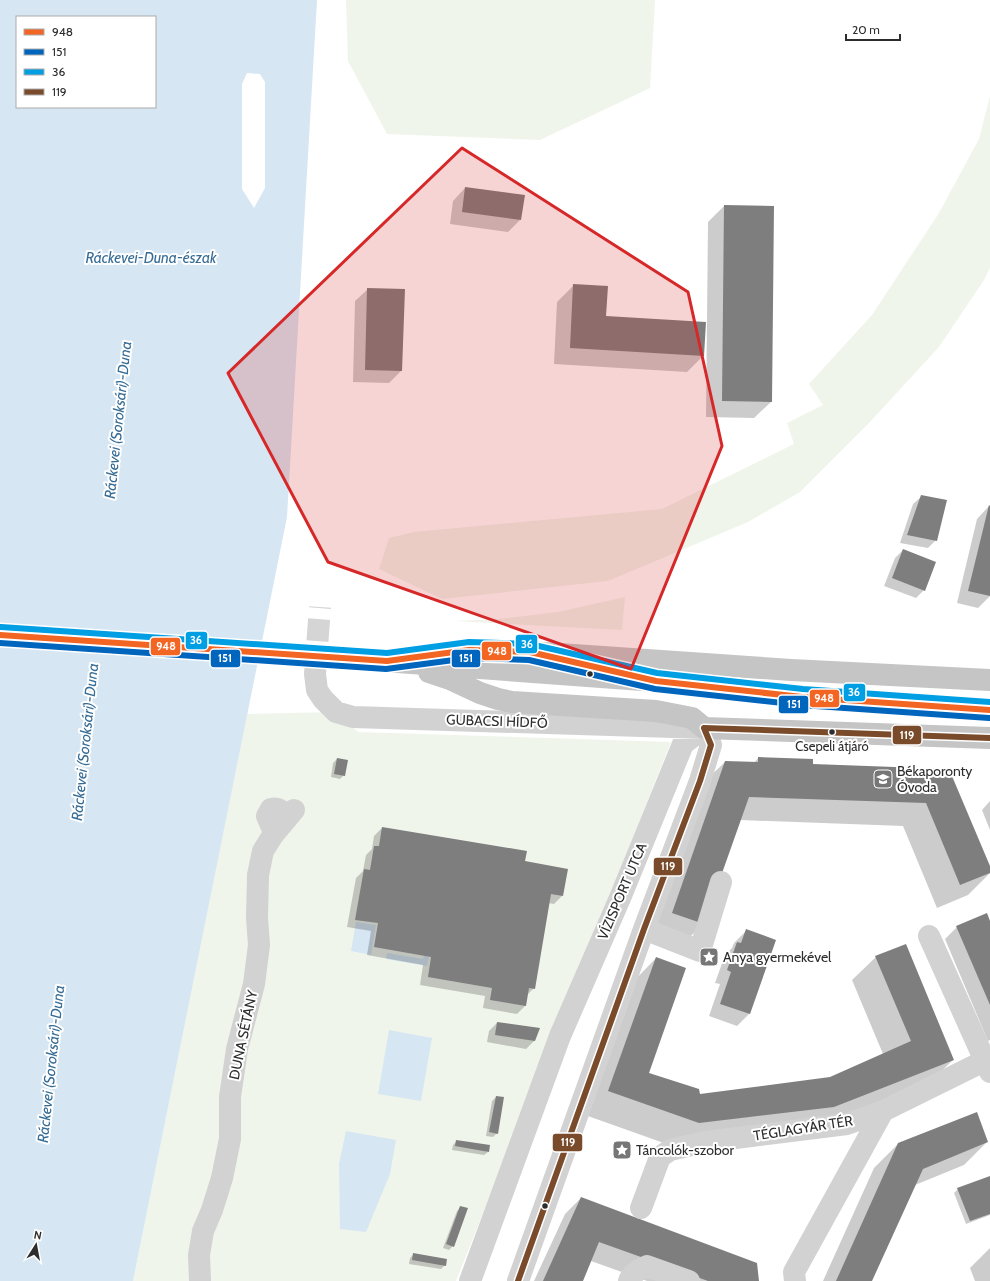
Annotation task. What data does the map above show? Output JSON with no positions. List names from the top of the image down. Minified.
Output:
{"streets":{"street":["GUBACSI HÍDFŐ","VÍZISPORT UTCA","DUNA SÉTÁNY","TÉGLAGYÁR TÉR"]},"crossings":[["GUBACSI HÍDFŐ","VÍZISPORT UTCA"]],"water":["Ráckevei-Duna-észak","Ráckevei (Soroksári)-Duna"],"places":{"other":["Csepeli átjáró"],"school or university":["Békaporonty Óvoda"],"place":["Anya gyermekével","Táncolók-szobor"]},"lines":["transit line 36","transit line 948","transit line 151","transit line 119"],"legend":["948","151","36","119"],"scale_bar":"20 m","north":"top"}
